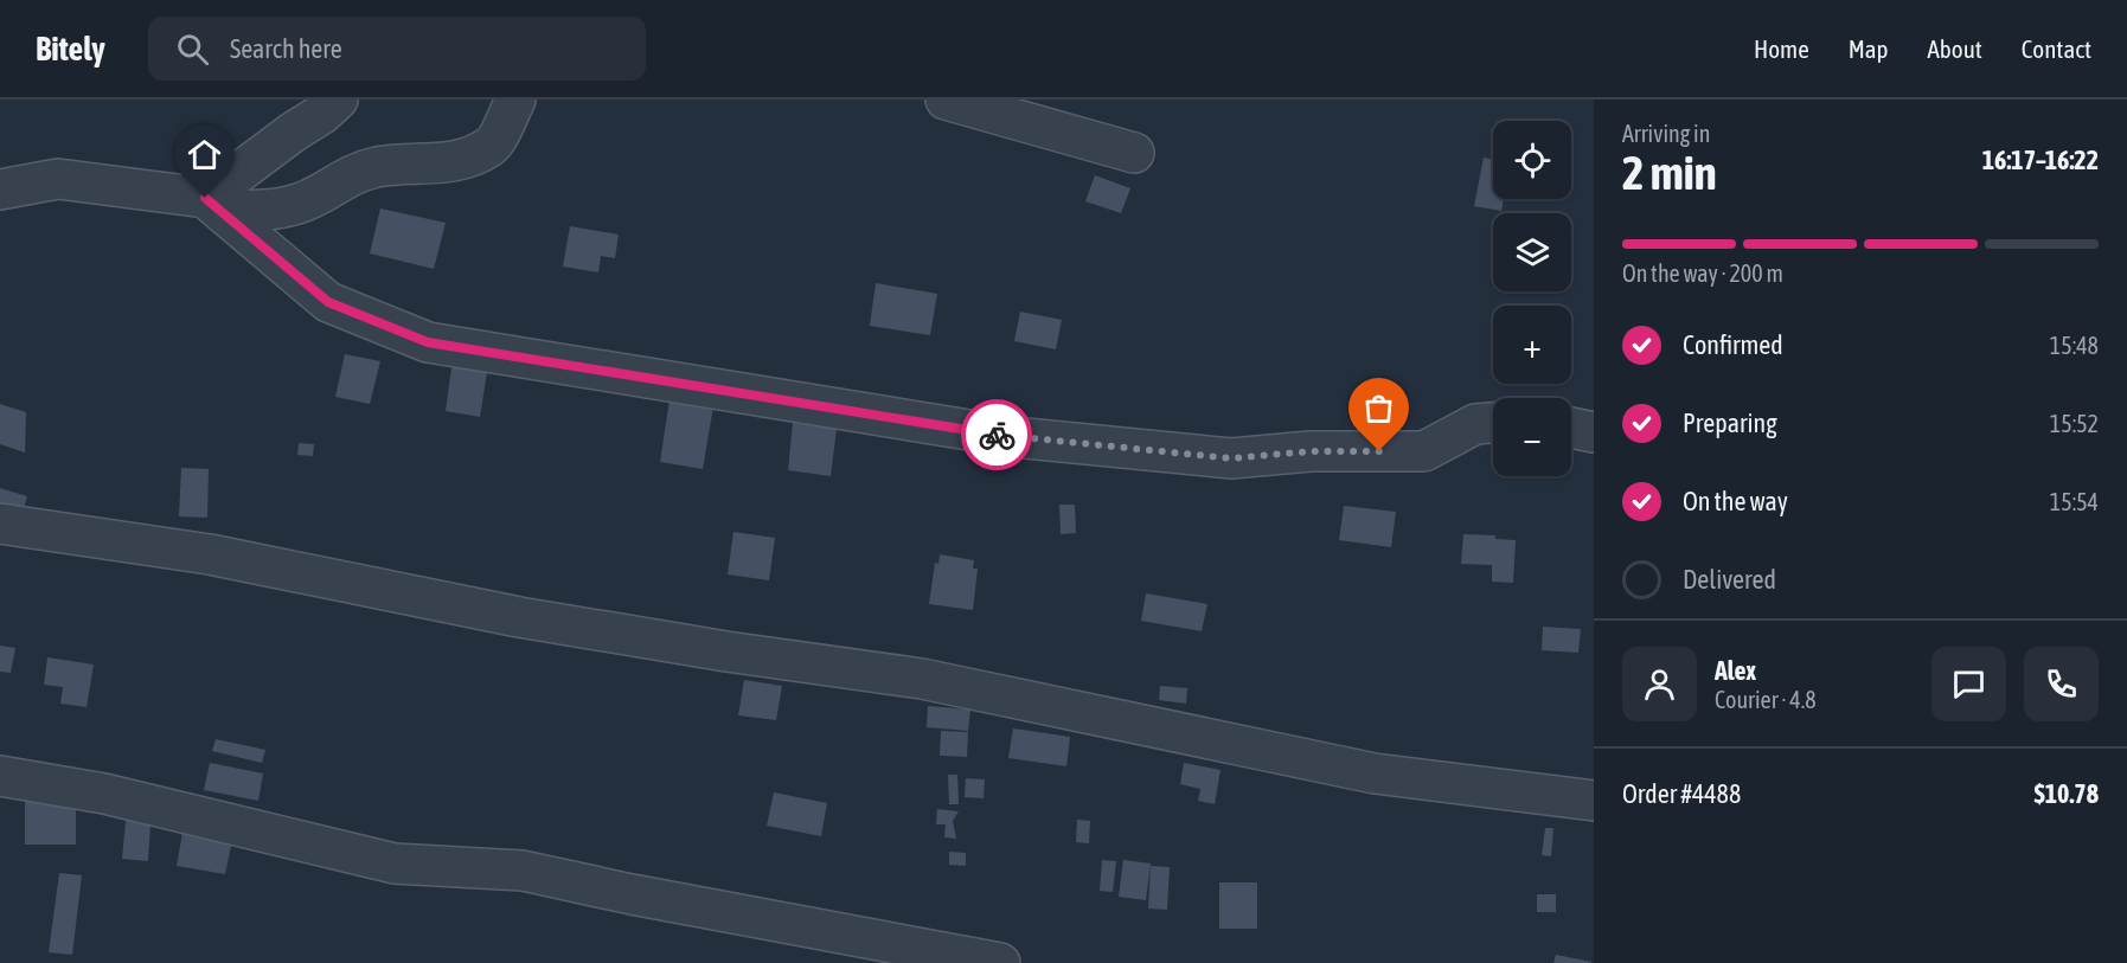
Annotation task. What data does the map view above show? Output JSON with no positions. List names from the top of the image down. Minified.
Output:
{"page":{"header":"Bitely","search":"Search here","nav":["Home","Map","About","Contact"],"heading":["2 min","Arriving in","16:17–16:22"],"panel":["Alex","Courier · 4.8","Order #4488","$10.78"],"map_buttons":["+","−"],"bar":"On the way · 200 m","list":[["Confirmed","15:48"],["Preparing","15:52"],["On the way","15:54"],"Delivered"]}}
